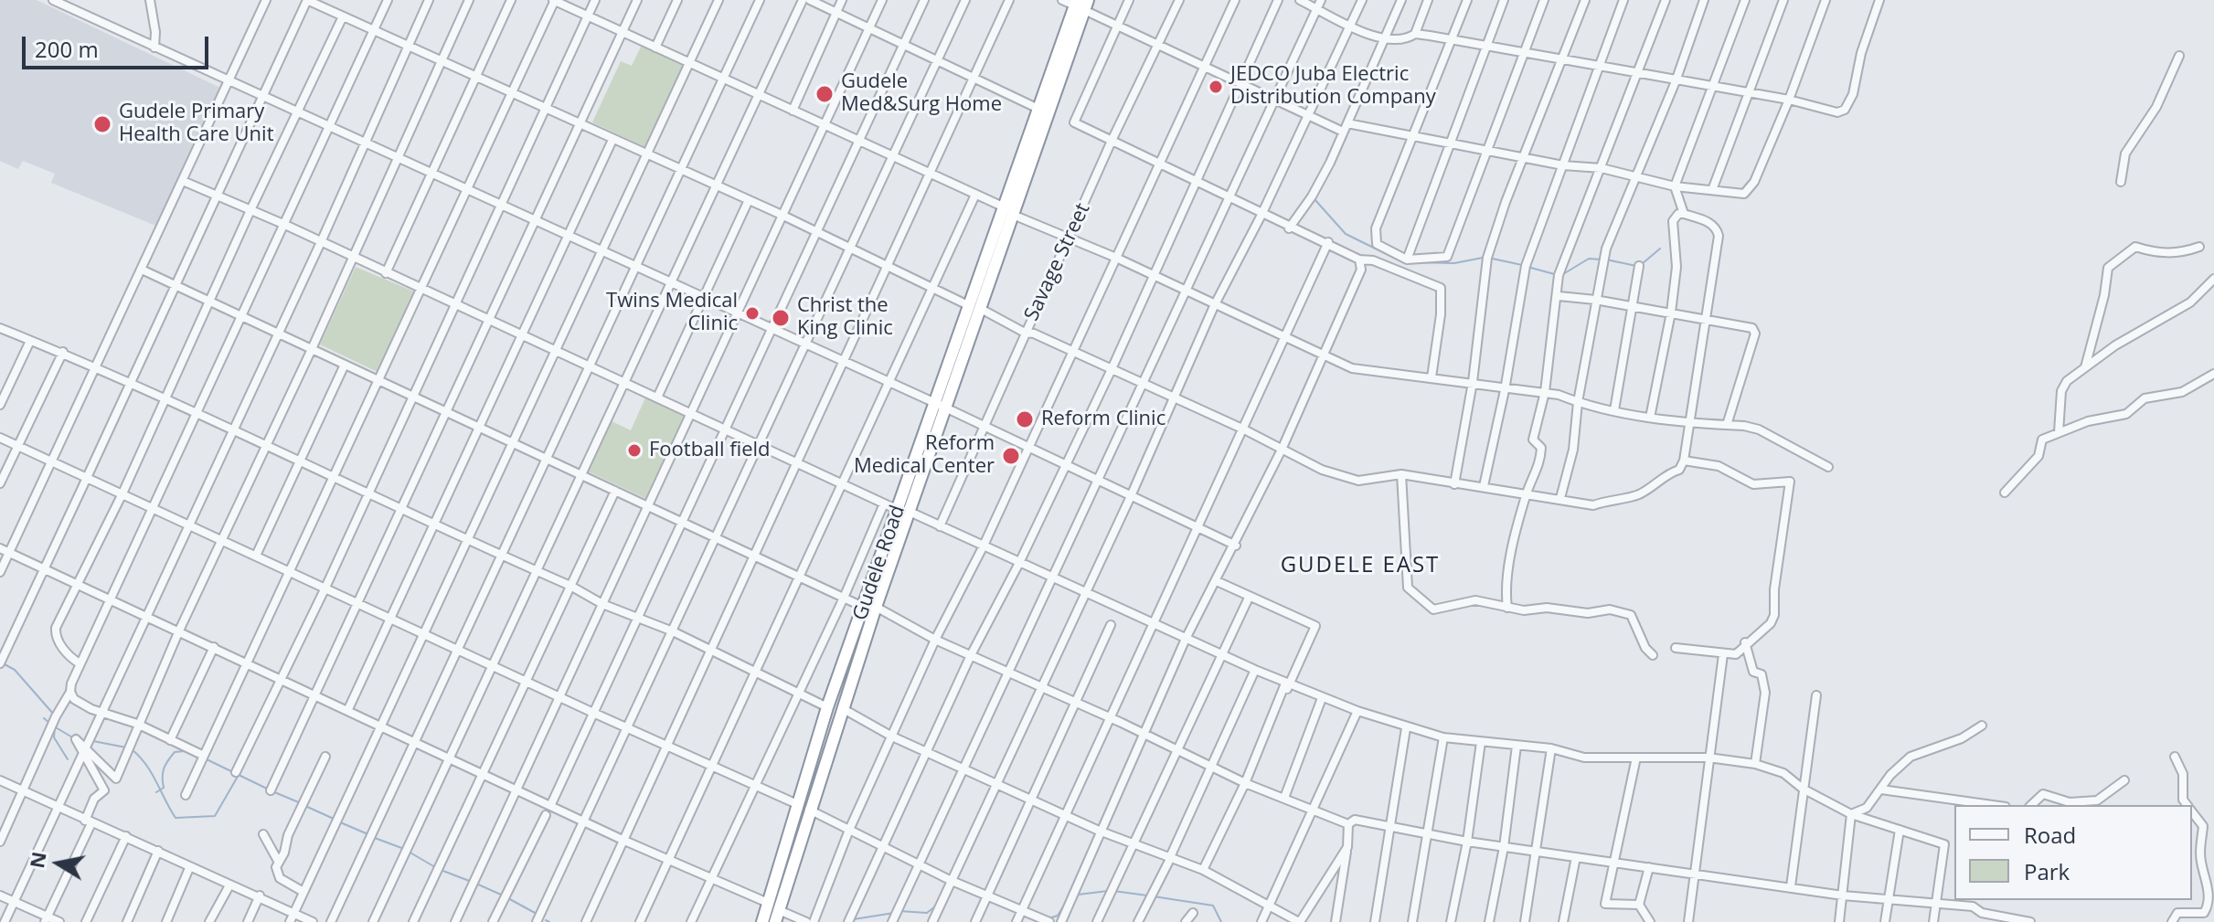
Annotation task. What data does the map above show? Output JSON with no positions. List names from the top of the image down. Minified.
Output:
{"streets":{"highway":["Gudele Road"],"street":["Savage Street"]},"districts":["GUDELE EAST"],"places":["JEDCO Juba Electric Distribution Company","Gudele Med&Surg Home","Gudele Primary Health Care Unit","Twins Medical Clinic","Christ the King Clinic","Reform Clinic","Football field","Reform Medical Center"],"legend":["Road","Park"],"scale_bar":"200 m","north":"left"}
